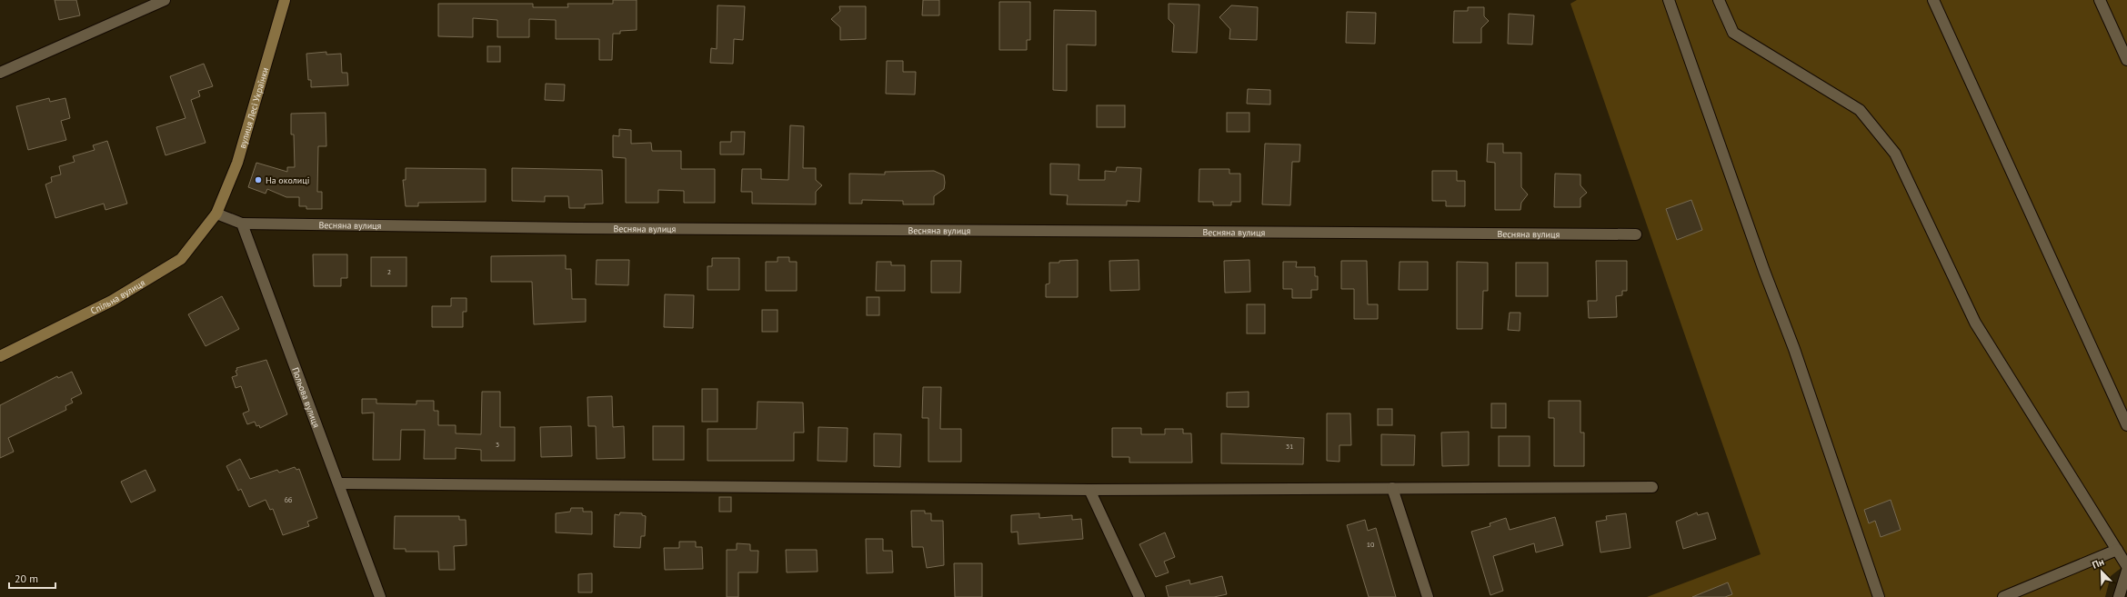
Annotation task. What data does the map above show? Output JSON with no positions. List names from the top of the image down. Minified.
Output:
{"streets":{"street":["вулиця Лесі Українки","Весняна вулиця","Спільна вулиця","Польова вулиця"]},"crossings":[["вулиця Лесі Українки","Спільна вулиця"],["Весняна вулиця","Польова вулиця"]],"places":["На околиці"],"house_numbers":["2","3","31","6б","10"],"scale_bar":"20 m","north":"top left"}
